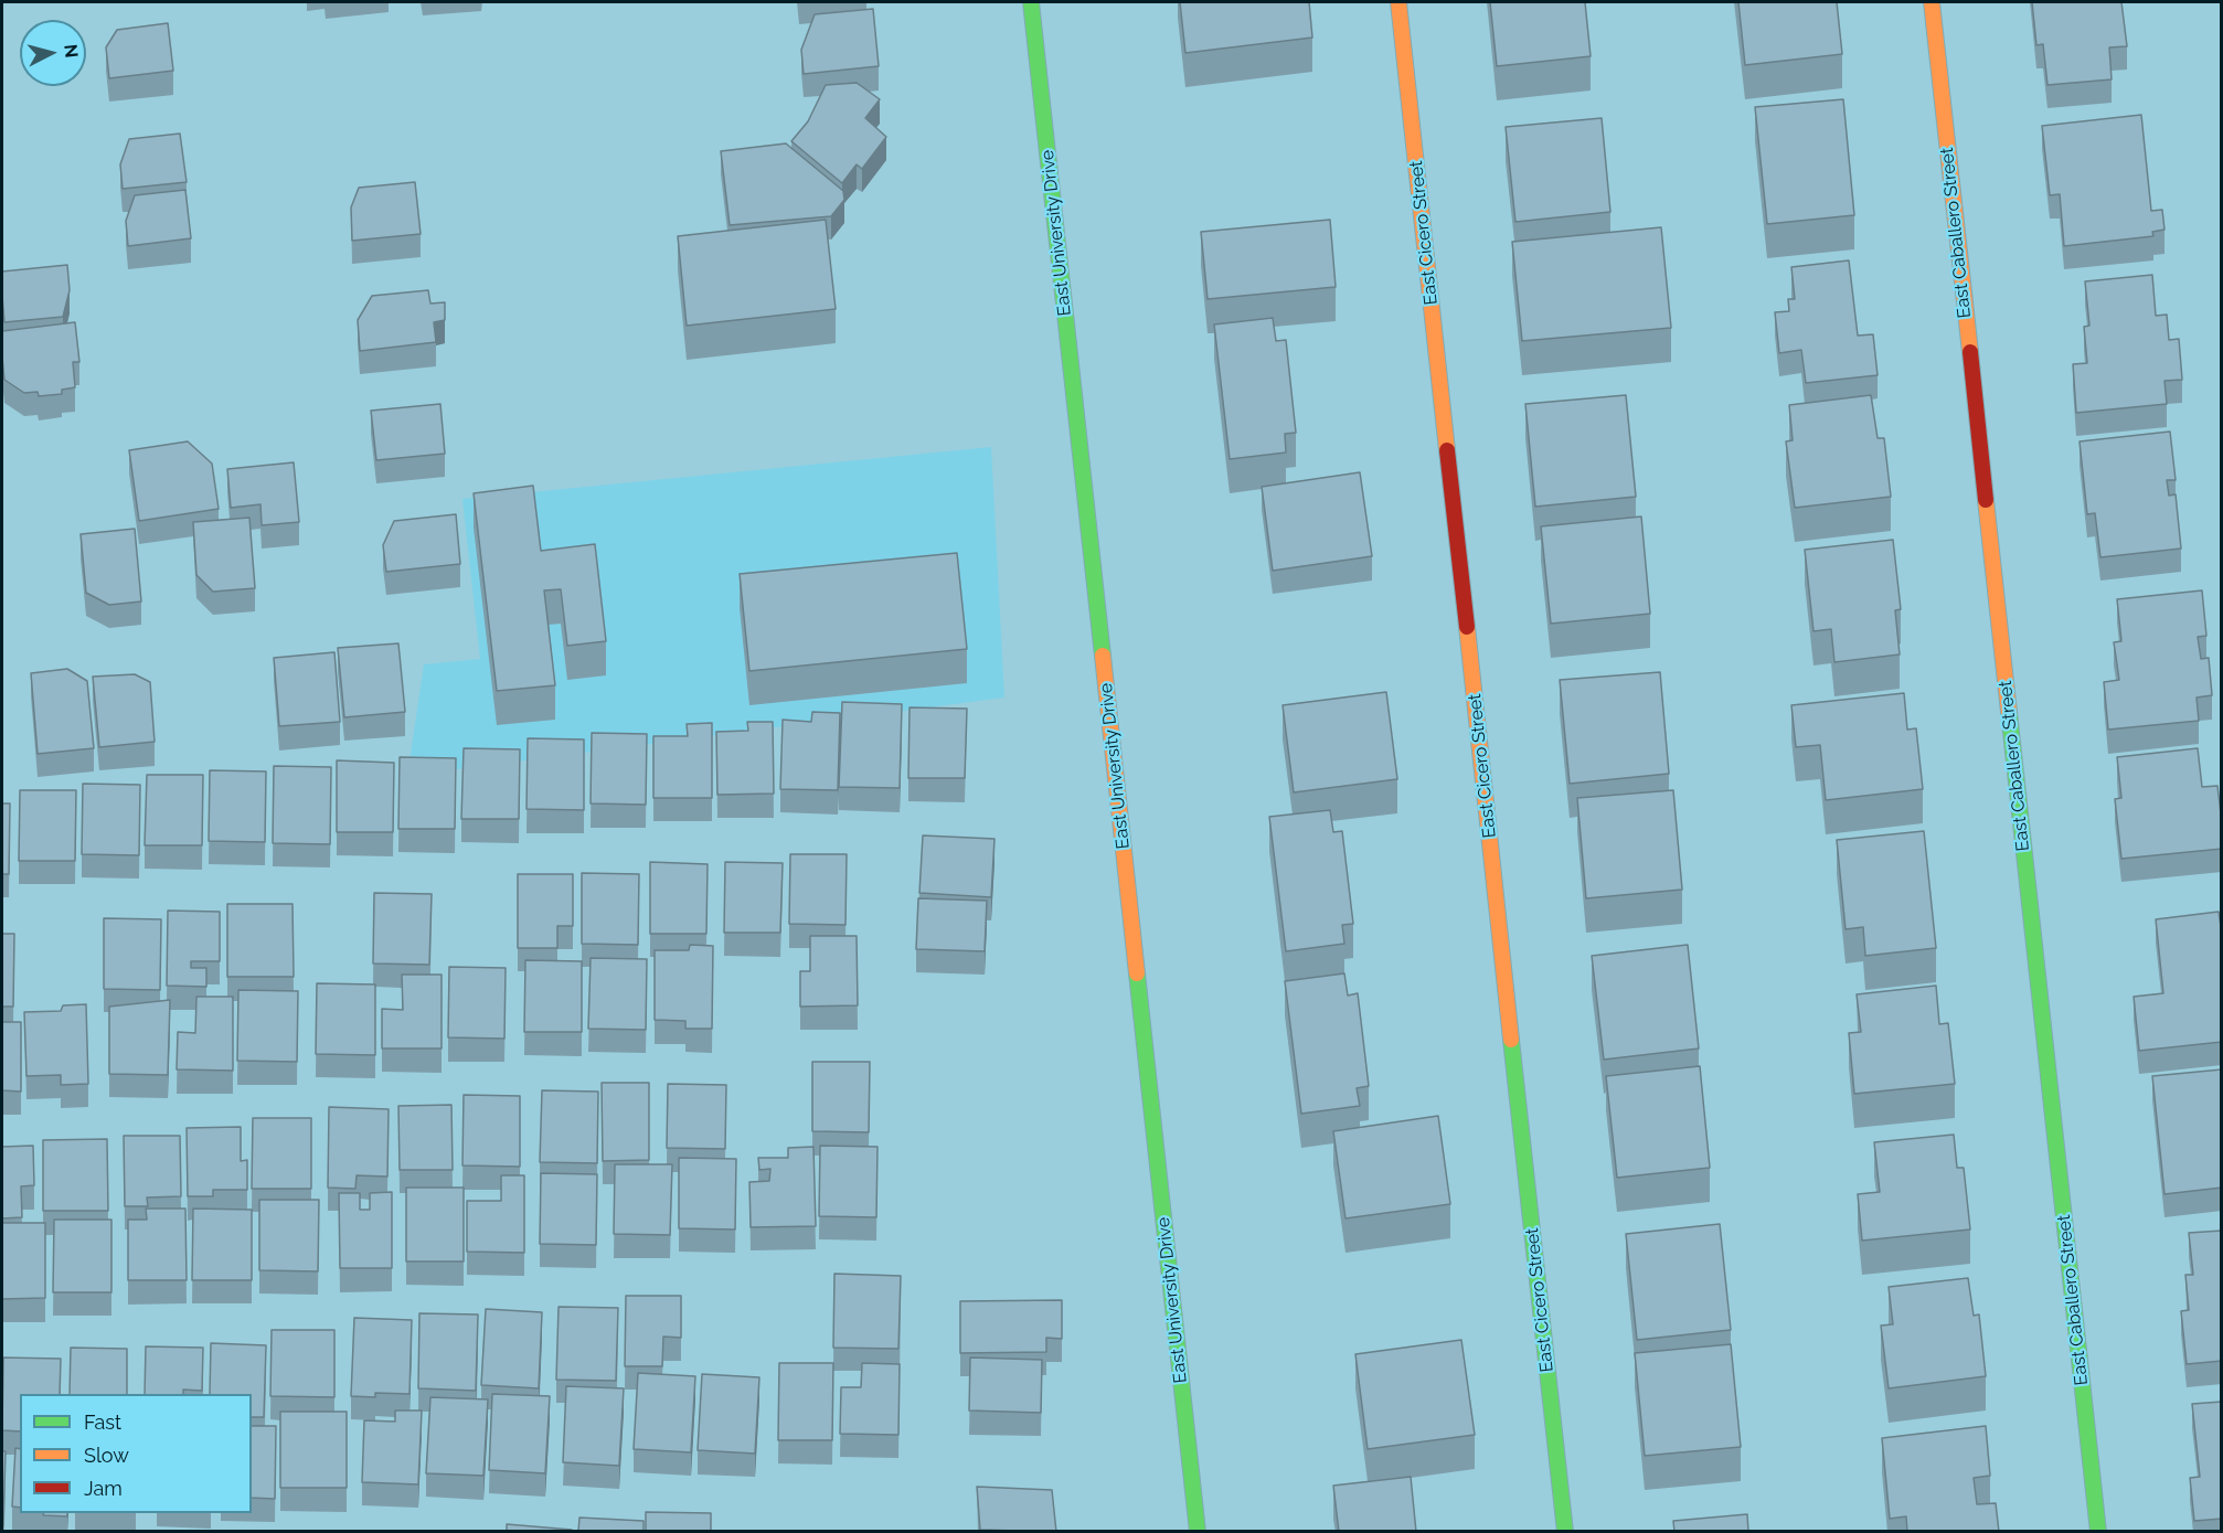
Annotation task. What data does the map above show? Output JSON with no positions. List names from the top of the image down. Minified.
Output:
{"streets":{"street":["East University Drive","East Cicero Street","East Caballero Street"]},"legend":["Fast","Slow","Jam"],"north":"right"}
